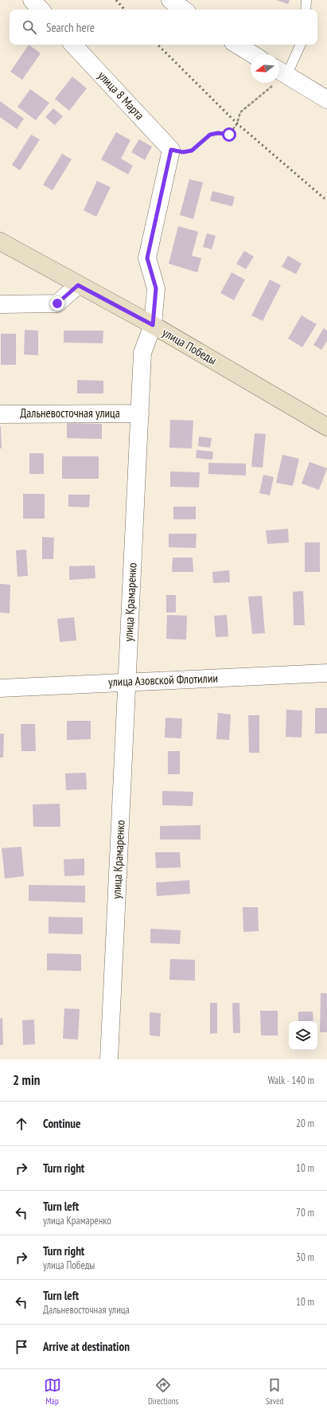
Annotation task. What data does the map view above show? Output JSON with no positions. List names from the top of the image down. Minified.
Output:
{"streets":{"street":["улица 8 Марта","улица Победы","Дальневосточная улица","улица Крамаренко","улица Азовской Флотилии"]},"crossings":[["улица 8 Марта","улица Крамаренко"],["улица Победы","улица Крамаренко"],["Дальневосточная улица","улица Крамаренко"],["улица Крамаренко","улица Азовской Флотилии"]],"north":"left","page":{"search":"Search here","heading":["2 min","Walk · 140 m"],"list":[["Continue","20 m"],["Turn right","10 m"],["Turn left","улица Крамаренко","70 m"],["Turn right","улица Победы","30 m"],["Turn left","Дальневосточная улица","10 m"],"Arrive at destination"],"nav":["Map","Directions","Saved"]}}
